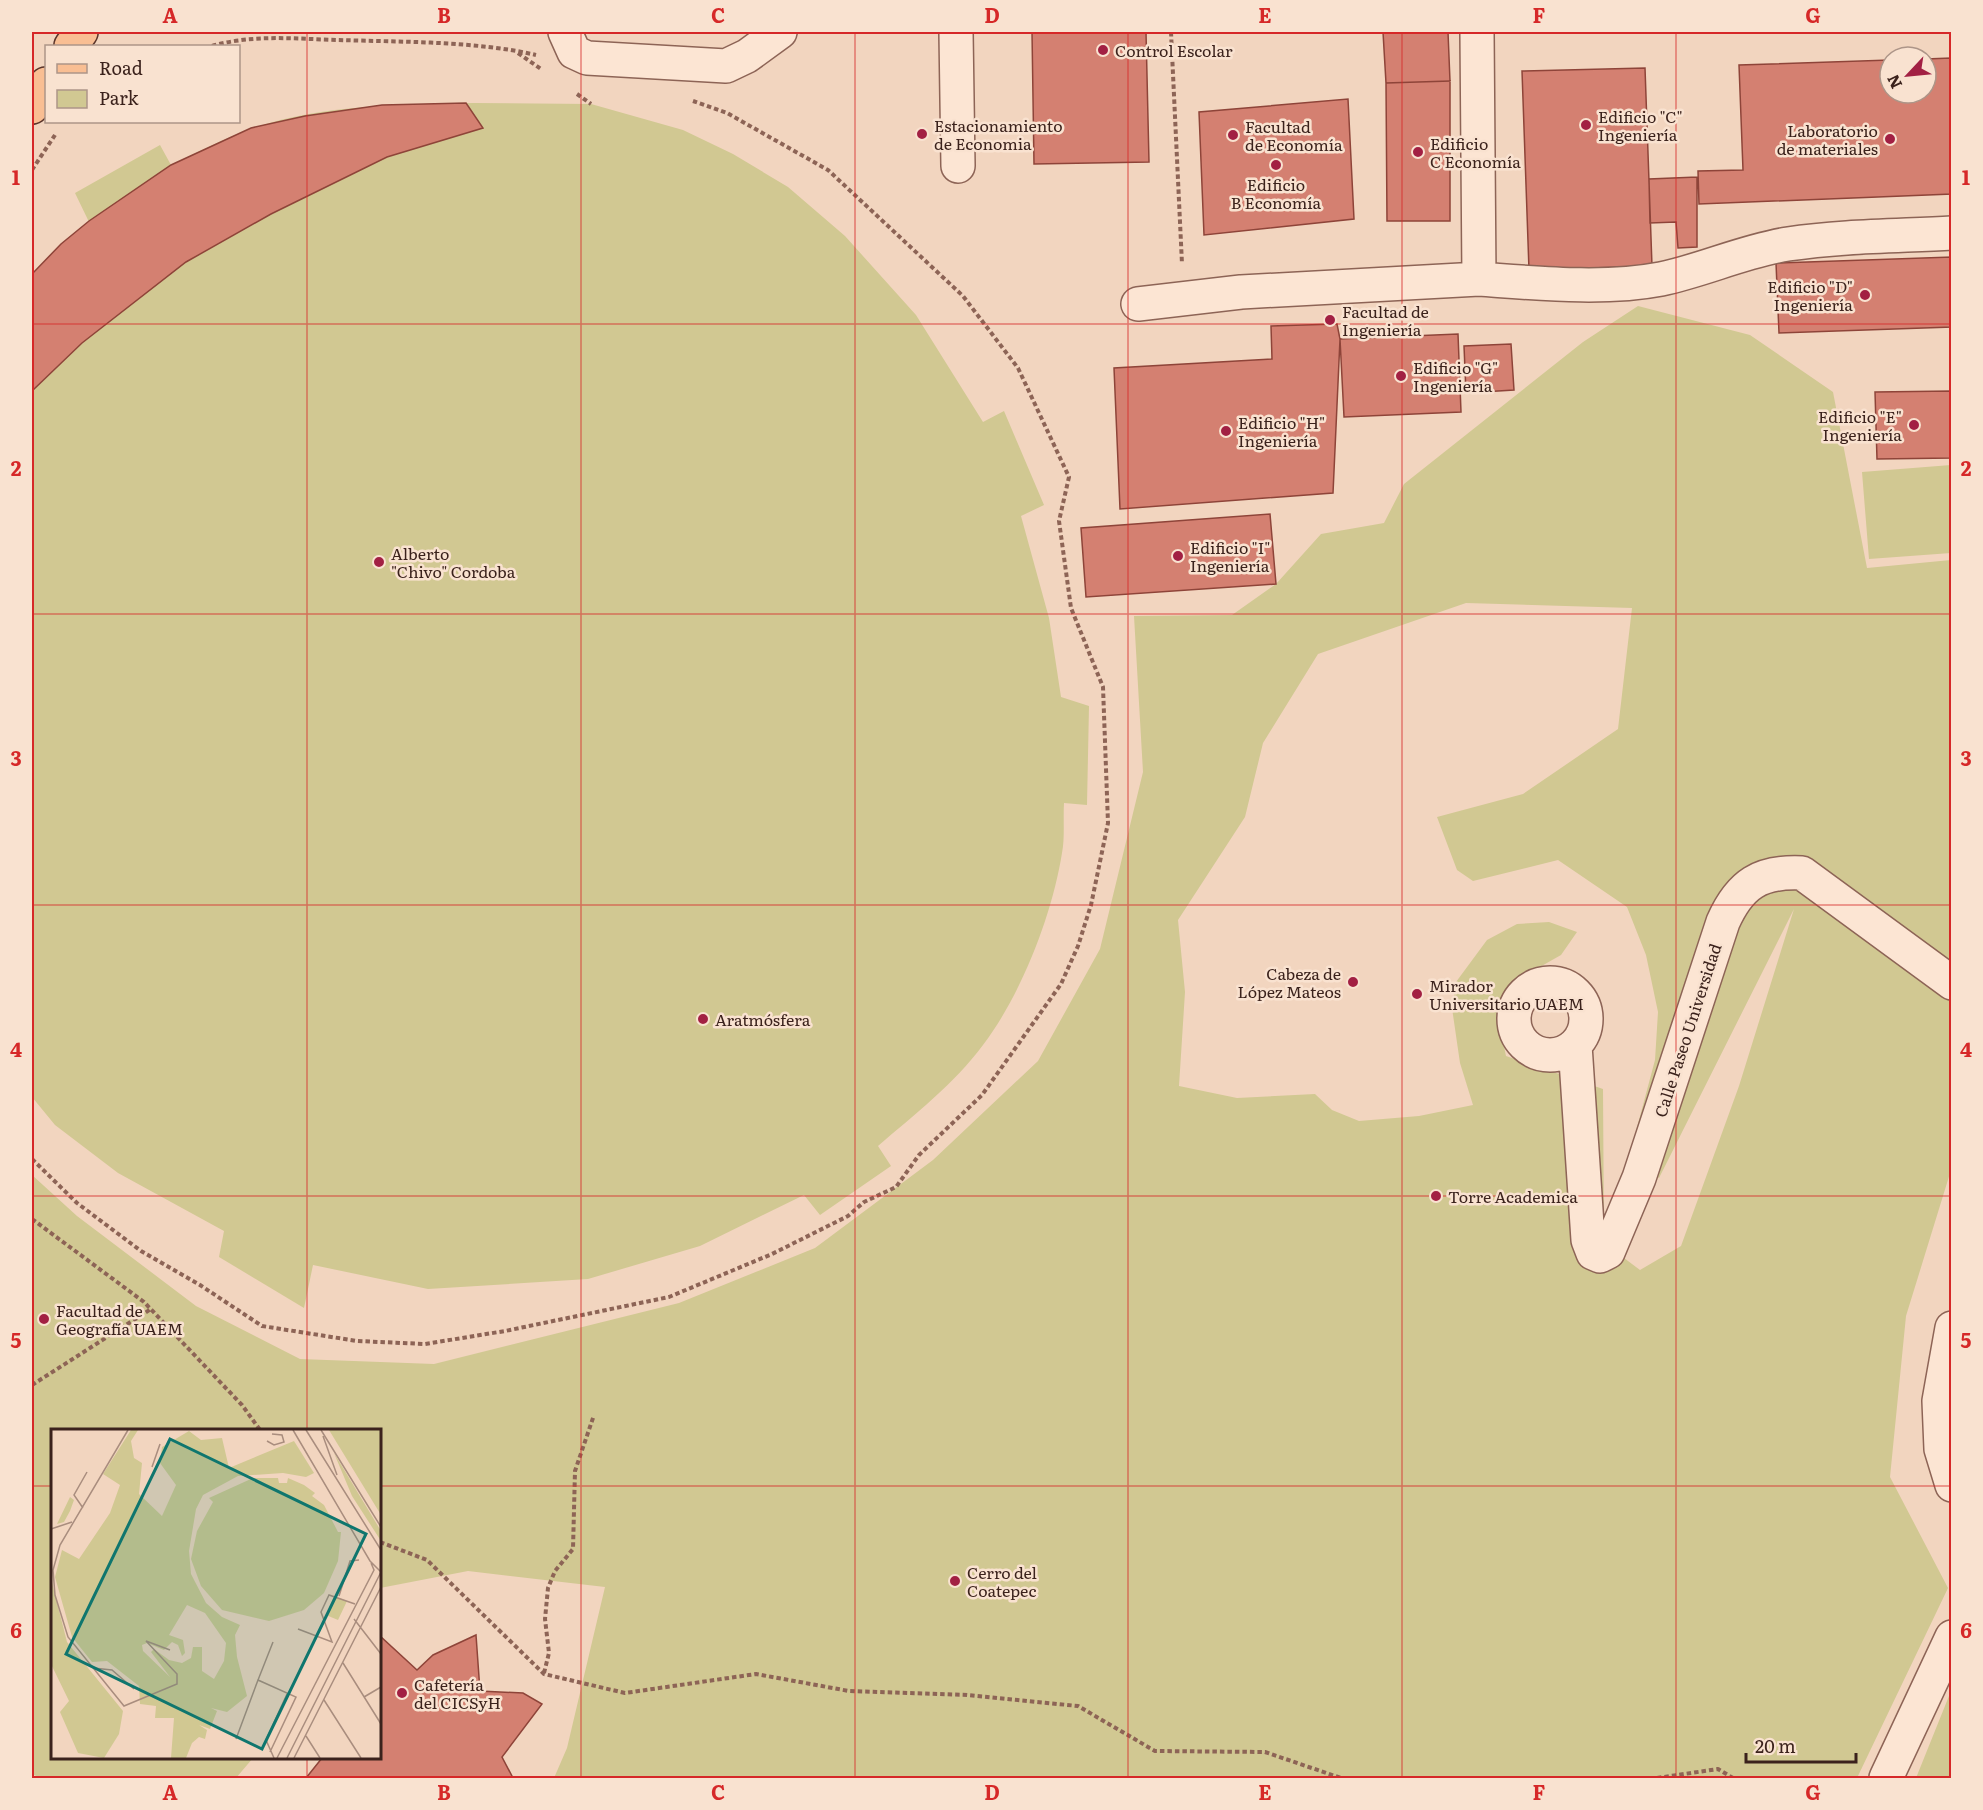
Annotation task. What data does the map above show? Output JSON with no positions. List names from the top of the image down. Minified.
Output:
{"streets":{"lane":["Calle Paseo Universidad"]},"places":["Control Escolar","Edificio \"C\" Ingeniería","Estacionamiento de Economia","Facultad de Economía","Laboratorio de materiales","Edificio C Economía","Edificio B Economía","Edificio \"D\" Ingeniería","Facultad de Ingeniería","Edificio \"G\" Ingeniería","Edificio \"E\" Ingeniería","Edificio \"H\" Ingeniería","Edificio \"I\" Ingeniería","Alberto \"Chivo\" Cordoba","Cabeza de López Mateos","Mirador Universitario UAEM","Aratmósfera","Torre Academica","Facultad de Geografía UAEM","Cerro del Coatepec","Cafetería del CICSyH"],"legend":["Road","Park"],"scale_bar":"20 m","north":"bottom left","grid":{"columns":["A","B","C","D","E","F","G"],"rows":["1","2","3","4","5","6"]}}
